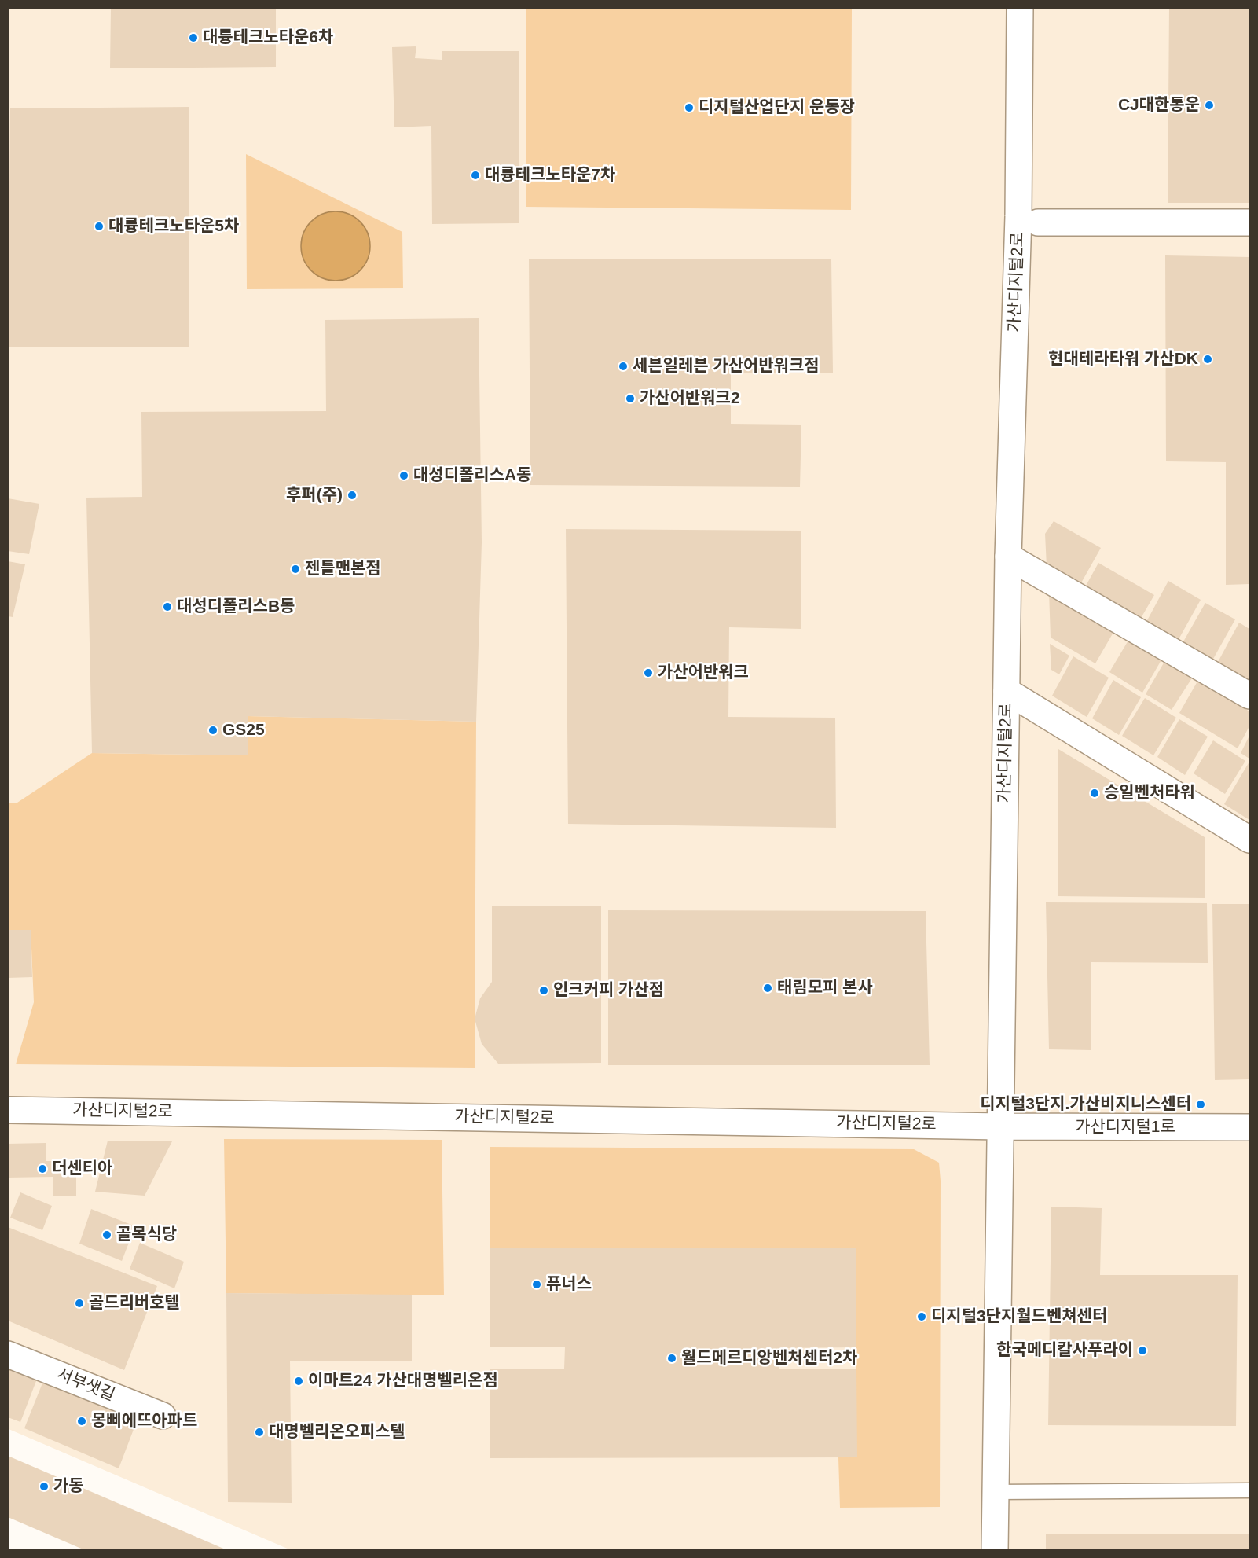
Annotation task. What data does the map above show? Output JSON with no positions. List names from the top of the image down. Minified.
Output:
{"streets":{"street":["가산디지털2로","가산디지털1로","서부샛길"]},"crossings":[["가산디지털2로","가산디지털1로"]],"places":["대륭테크노타운6차","CJ대한통운","디지털산업단지 운동장","대륭테크노타운7차","대륭테크노타운5차","현대테라타워 가산DK","세븐일레븐 가산어반워크점","가산어반워크2","대성디폴리스A동","후퍼(주)","젠틀맨본점","대성디폴리스B동","가산어반워크","GS25","승일벤처타워","태림모피 본사","인크커피 가산점","디지털3단지.가산비지니스센터","더센티아","골목식당","퓨너스","골드리버호텔","디지털3단지월드벤쳐센터","한국메디칼사푸라이","월드메르디앙벤처센터2차","이마트24 가산대명벨리온점","몽삐에뜨아파트","대명벨리온오피스텔","가동"]}
